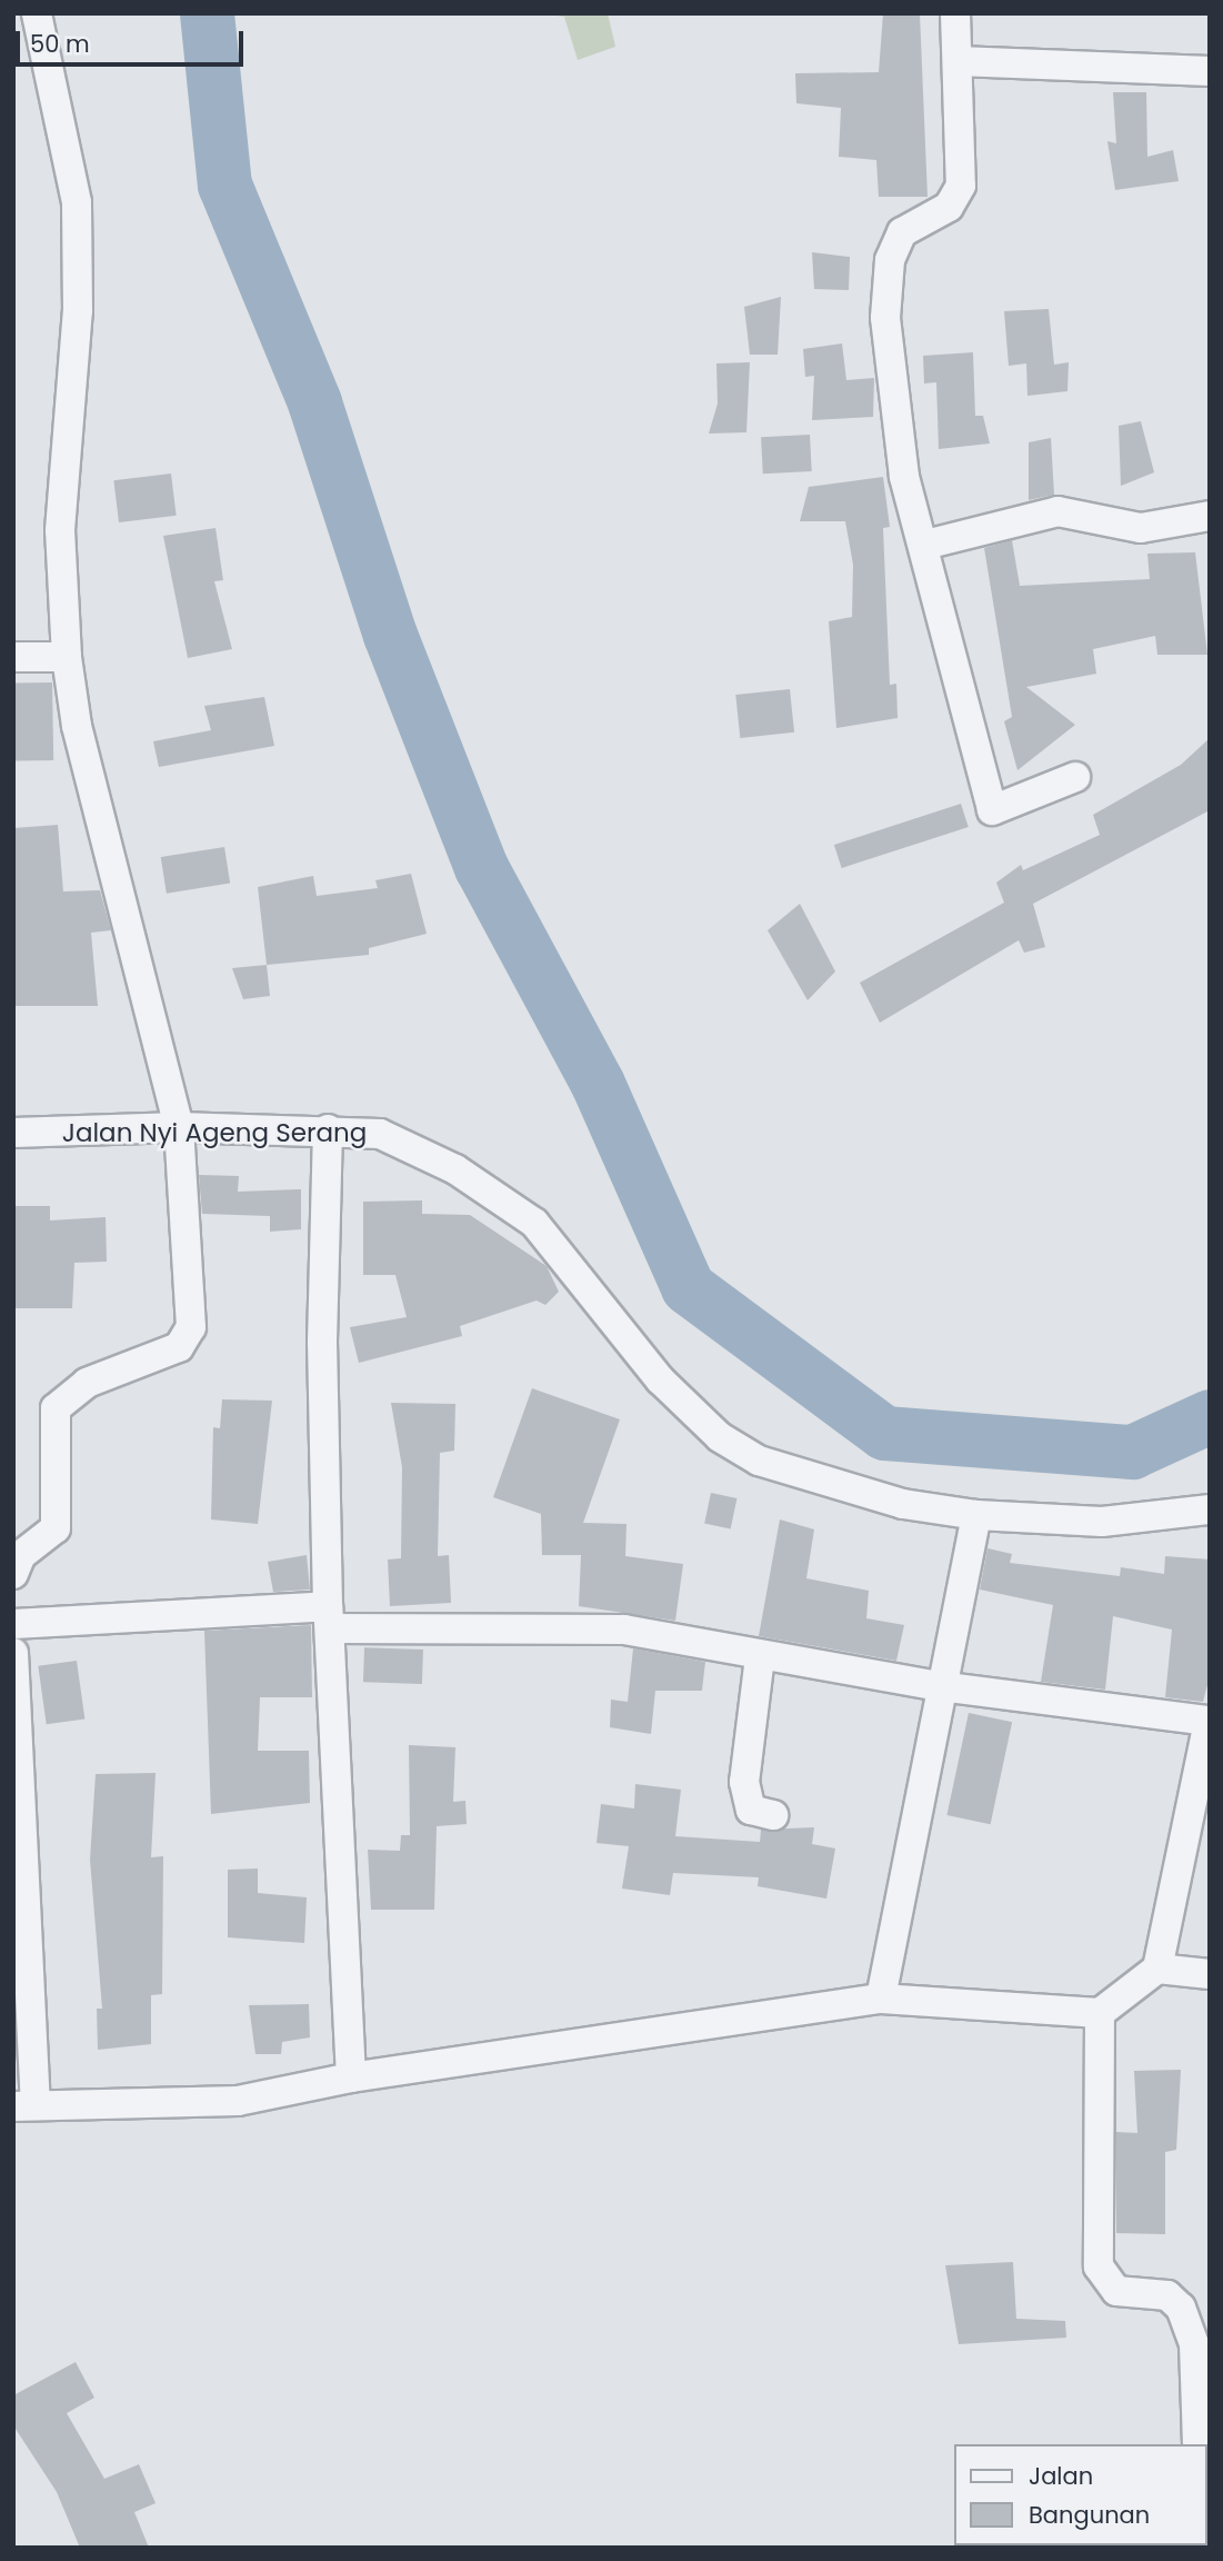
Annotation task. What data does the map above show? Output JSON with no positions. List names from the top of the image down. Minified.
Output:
{"streets":{"street":["Jalan Nyi Ageng Serang"]},"legend":["Jalan","Bangunan"],"scale_bar":"50 m"}
